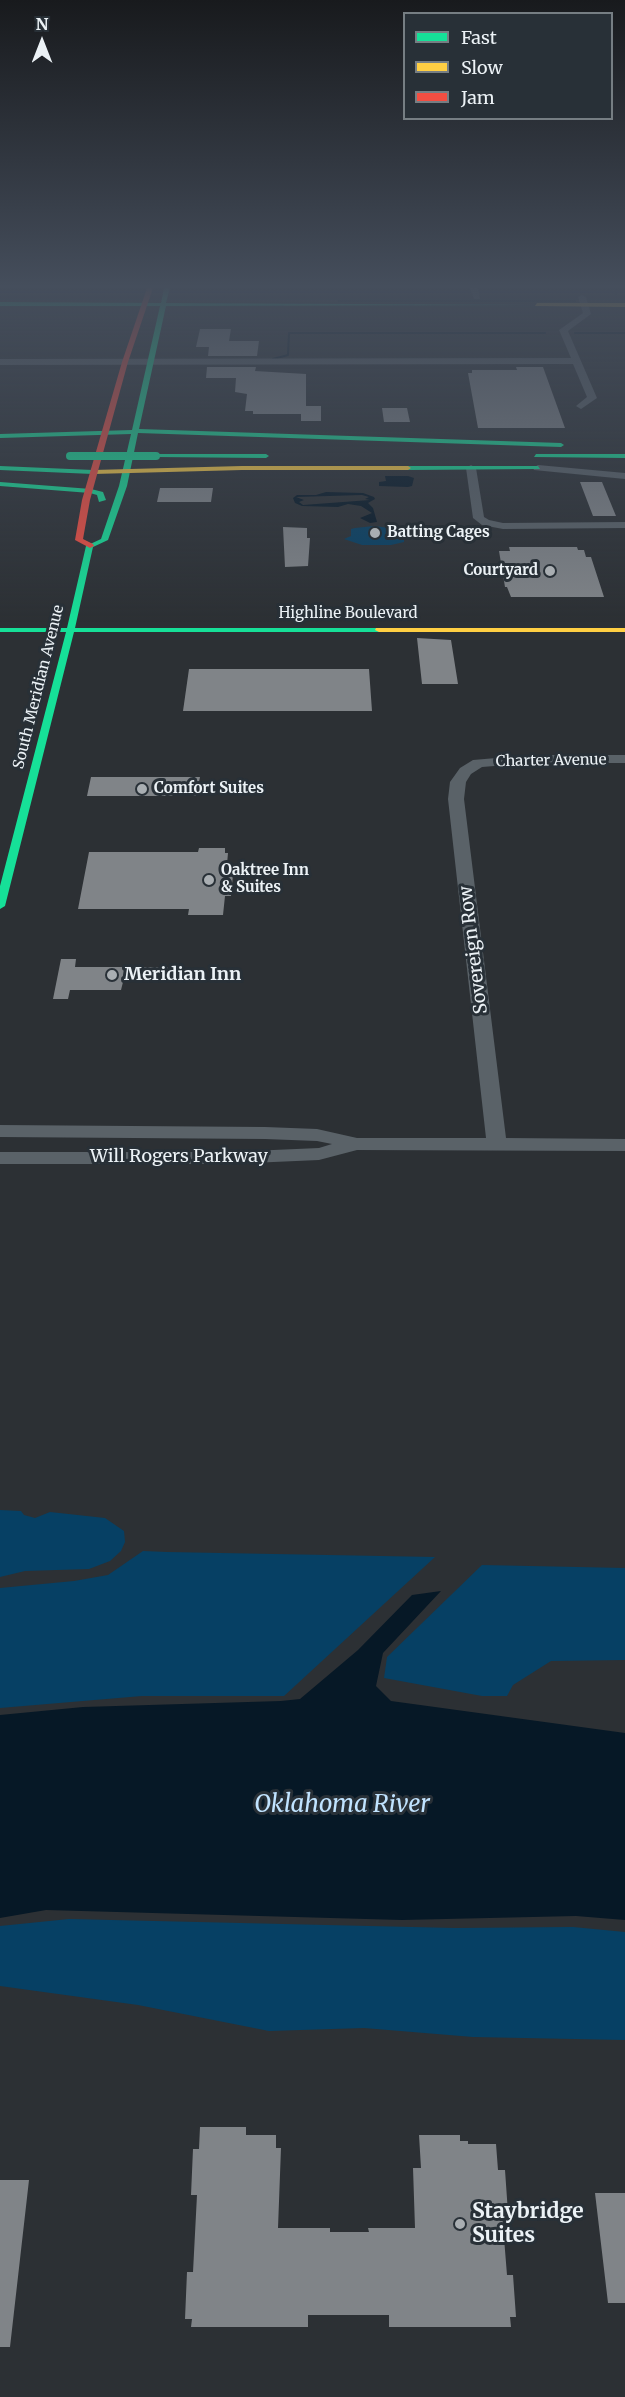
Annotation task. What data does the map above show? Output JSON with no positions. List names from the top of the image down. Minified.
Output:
{"streets":{"main road":["Highline Boulevard","South Meridian Avenue"],"street":["Charter Avenue","Sovereign Row","Will Rogers Parkway"]},"crossings":[["Highline Boulevard","South Meridian Avenue"],["Charter Avenue","Sovereign Row"],["Sovereign Row","Will Rogers Parkway"]],"water":["Oklahoma River"],"places":["Batting Cages","Courtyard","Comfort Suites","Oaktree Inn & Suites","Meridian Inn","Staybridge Suites"],"legend":["Fast","Slow","Jam"],"north":"top"}
